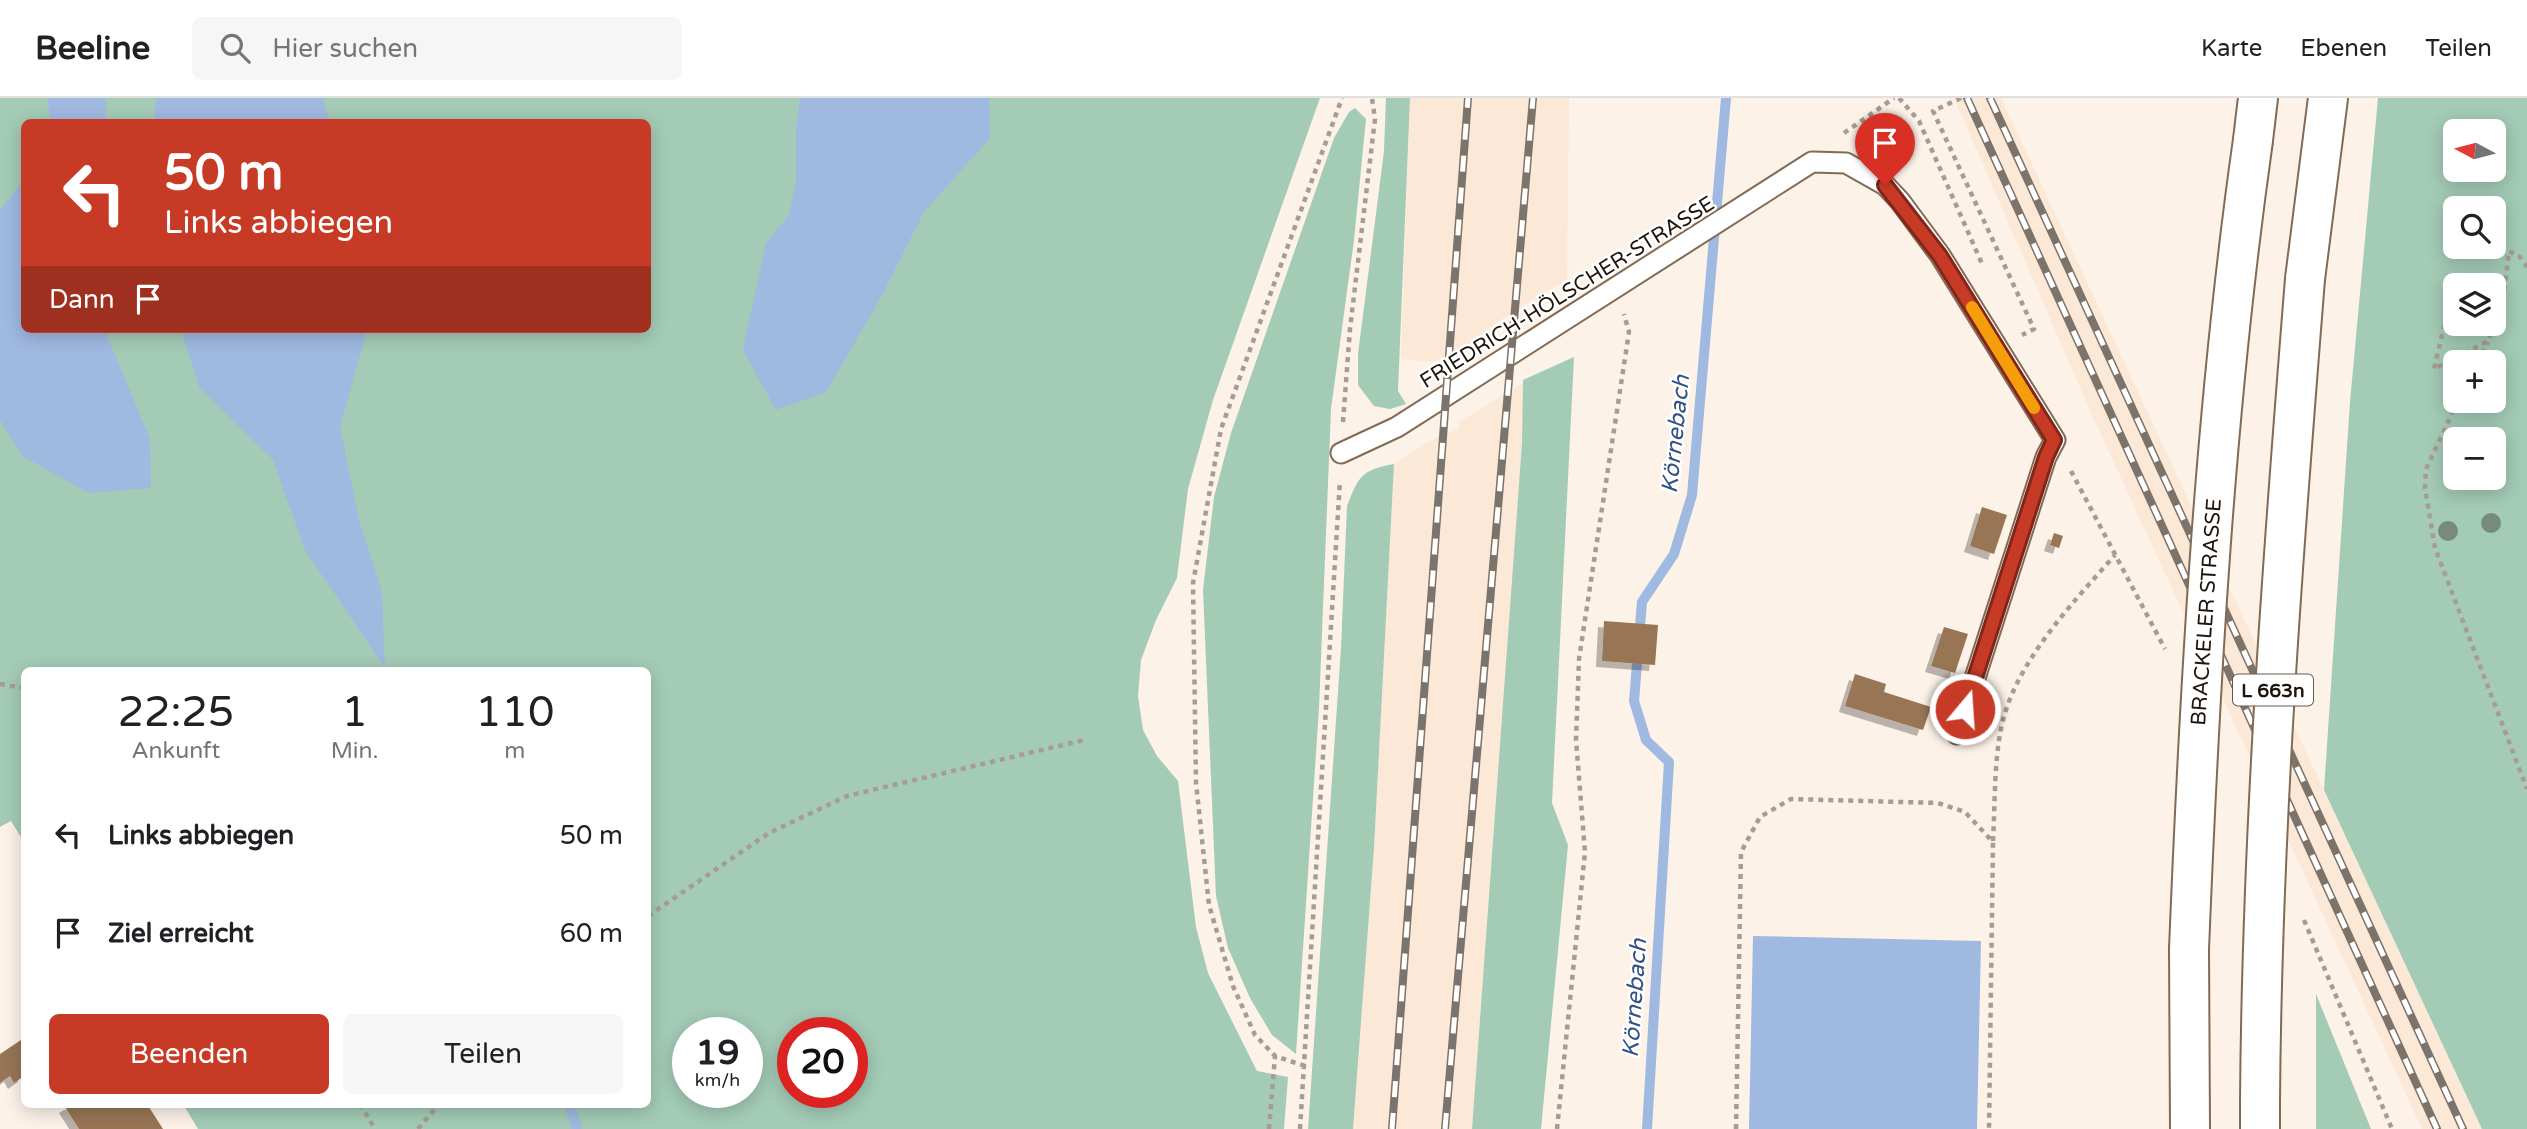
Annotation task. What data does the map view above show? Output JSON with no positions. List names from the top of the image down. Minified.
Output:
{"streets":{"highway":["BRACKELER STRASSE","L 663n"],"lane":["FRIEDRICH-HÖLSCHER-STRASSE"]},"water":["Körnebach"],"north":"left","page":{"header":"Beeline","search":"Hier suchen","nav":["Karte","Ebenen","Teilen"],"map_buttons":["+","−"],"turn":["50 m","Links abbiegen"],"then":"Dann","eta":["22:25","Ankunft","1","Min.","110","m"],"list":[{"name":"Links abbiegen","value":"50 m"},{"name":"Ziel erreicht","value":"60 m"}],"buttons":["Beenden","Teilen"],"speed":"19 km/h","limit":"20"}}
